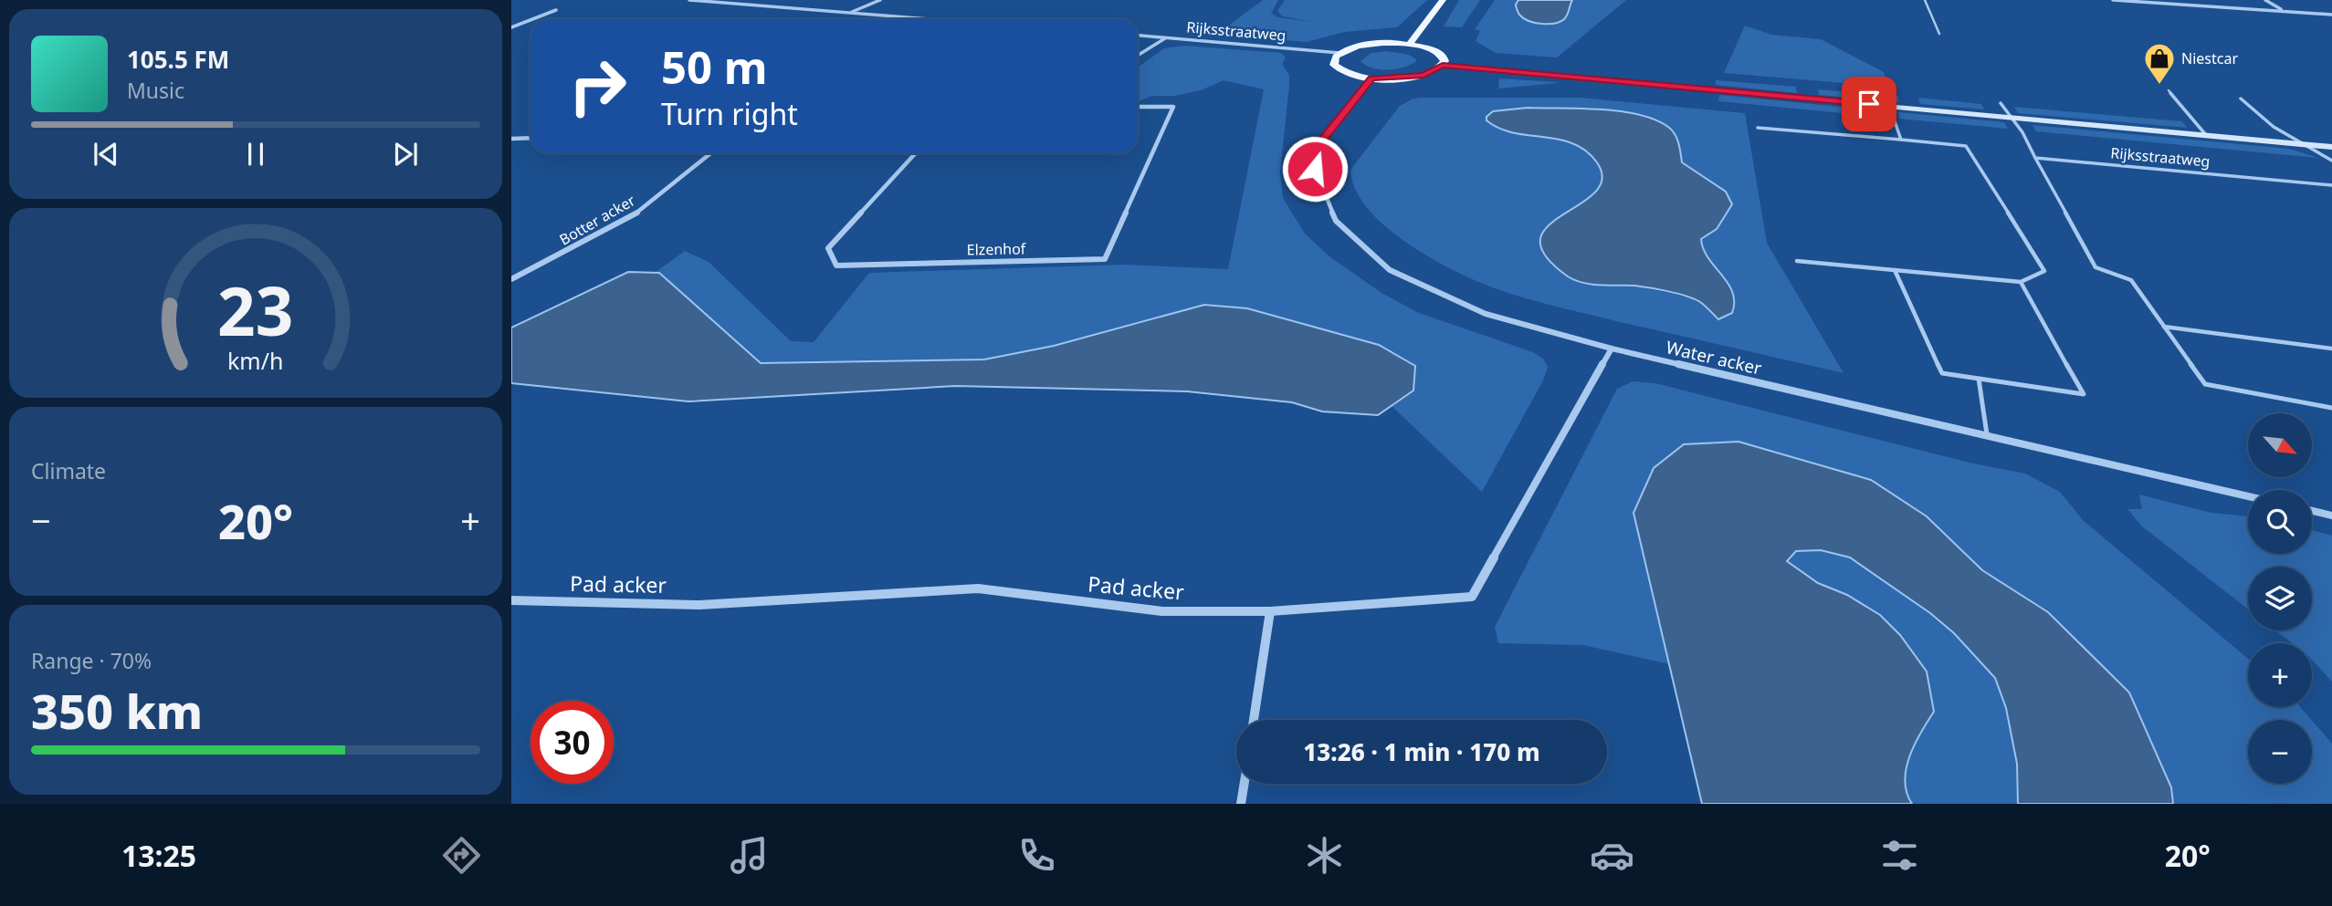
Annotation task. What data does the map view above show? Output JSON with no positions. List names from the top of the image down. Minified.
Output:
{"streets":{"main road":["Rijksstraatweg"],"street":["Botter acker","Elzenhof","Water acker","Pad acker"]},"crossings":[["Water acker","Pad acker"]],"places":{"shop":["Niestcar"]},"north":"bottom right","page":{"turn":["50 m","Turn right"],"song":["105.5 FM","Music"],"tile":["Climate",["Range · 70%","350 km"]],"map_buttons":["+","−"],"heat":["−","20°","+"],"limit":"30","trip":"13:26 · 1 min · 170 m","tabs":["13:25","20°"],"gauge":["23","km/h"]}}
